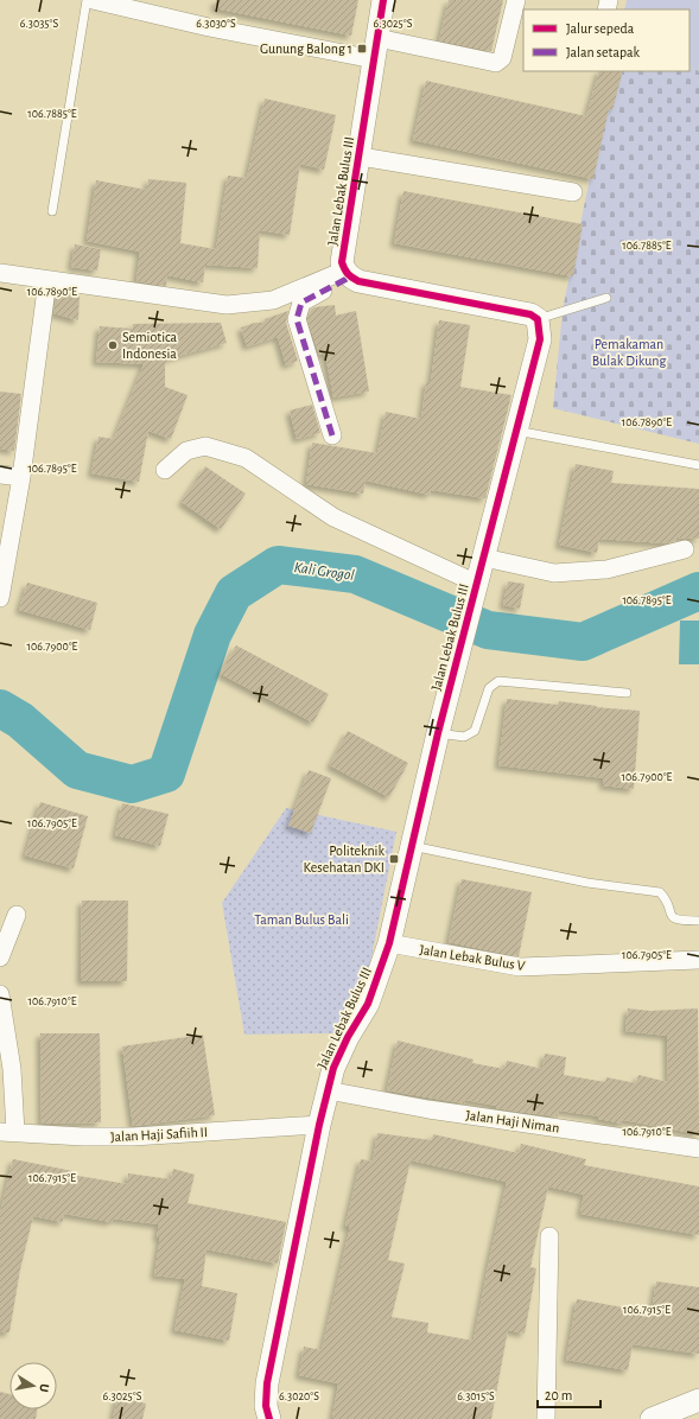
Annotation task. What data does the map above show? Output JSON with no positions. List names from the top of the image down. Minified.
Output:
{"streets":{"street":["Jalan Lebak Bulus III","Jalan Lebak Bulus V","Jalan Haji Niman","Jalan Haji Safiih II"]},"crossings":[["Jalan Lebak Bulus III","Jalan Lebak Bulus V"],["Jalan Lebak Bulus III","Jalan Haji Niman"],["Jalan Lebak Bulus III","Jalan Haji Safiih II"]],"water":["Kali Grogol"],"parks":["Pemakaman Bulak Dikung","Taman Bulus Bali"],"places":{"transit":["Gunung Balong 1","Politeknik Kesehatan DKI"],"other":["Semiotica Indonesia"]},"legend":["Jalur sepeda","Jalan setapak"],"scale_bar":"20 m","north":"right","coordinates":["6.3035°S","6.3030°S","6.3025°S","106.7885°E","106.7890°E","106.7895°E","106.7900°E","106.7905°E","106.7910°E","106.7915°E","6.3020°S","6.3015°S"]}
